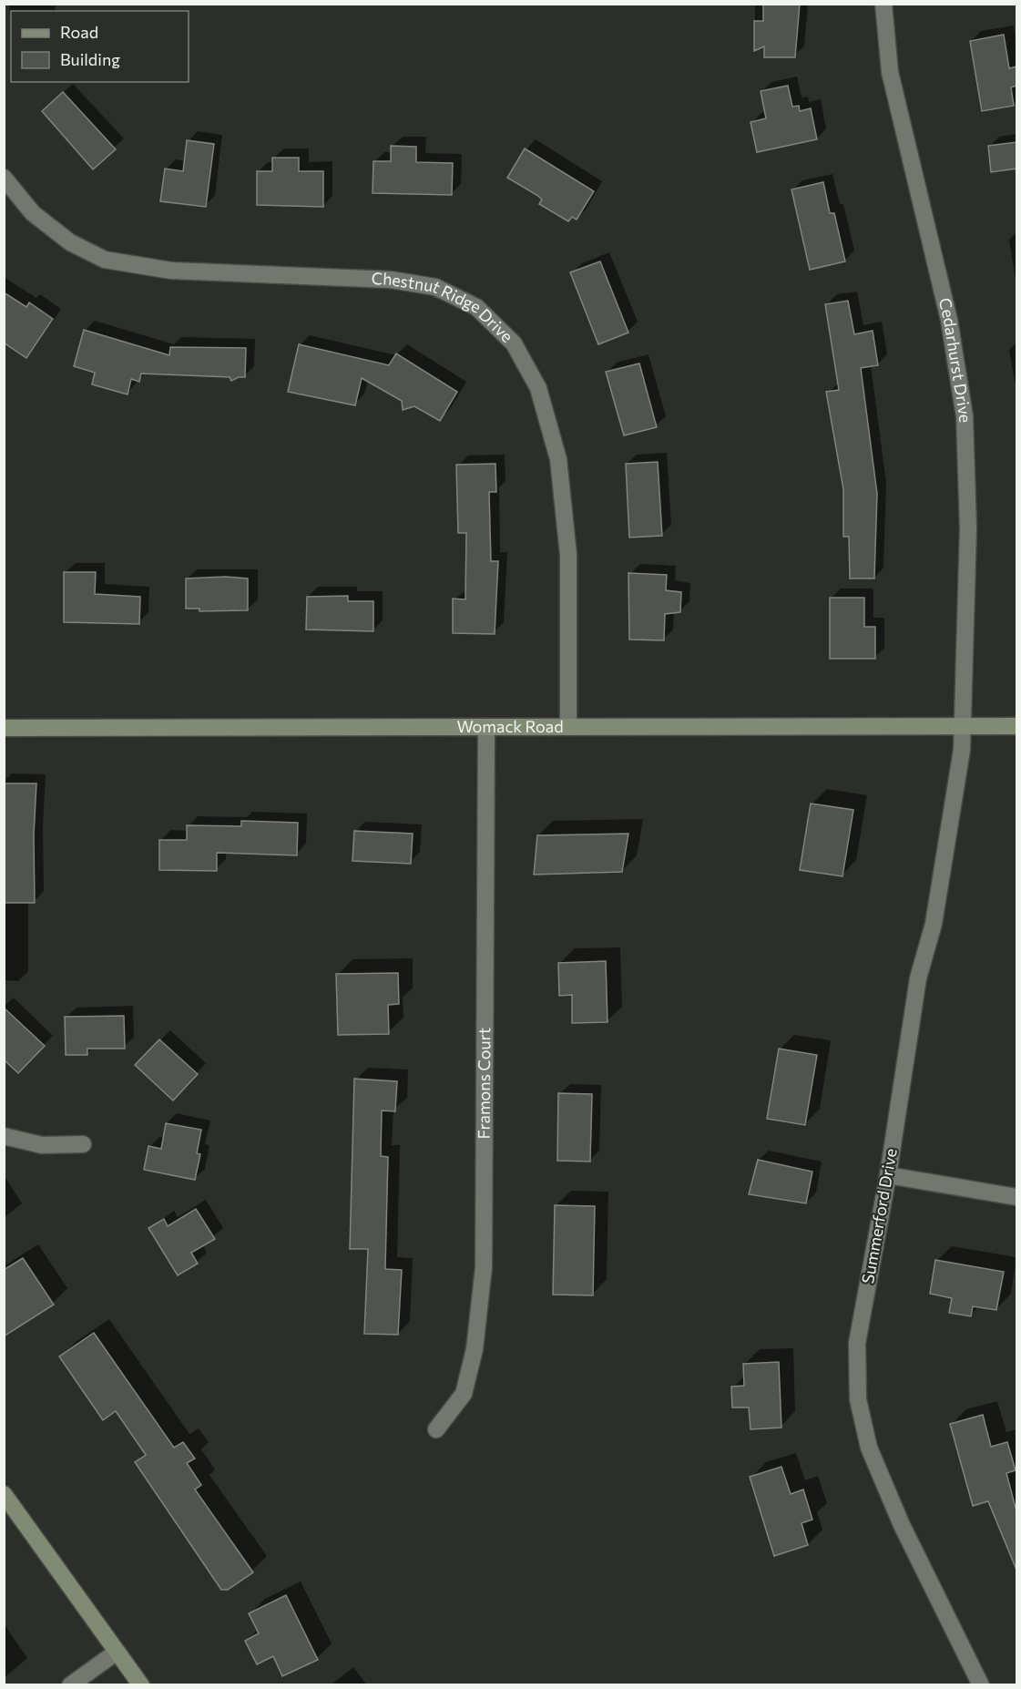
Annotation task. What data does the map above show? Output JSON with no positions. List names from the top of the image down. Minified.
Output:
{"streets":{"street":["Chestnut Ridge Drive","Cedarhurst Drive","Womack Road","Framons Court","Summerford Drive"]},"crossings":[["Chestnut Ridge Drive","Womack Road"],["Cedarhurst Drive","Womack Road"],["Cedarhurst Drive","Summerford Drive"],["Womack Road","Framons Court"],["Womack Road","Summerford Drive"]],"legend":["Road","Building"]}
